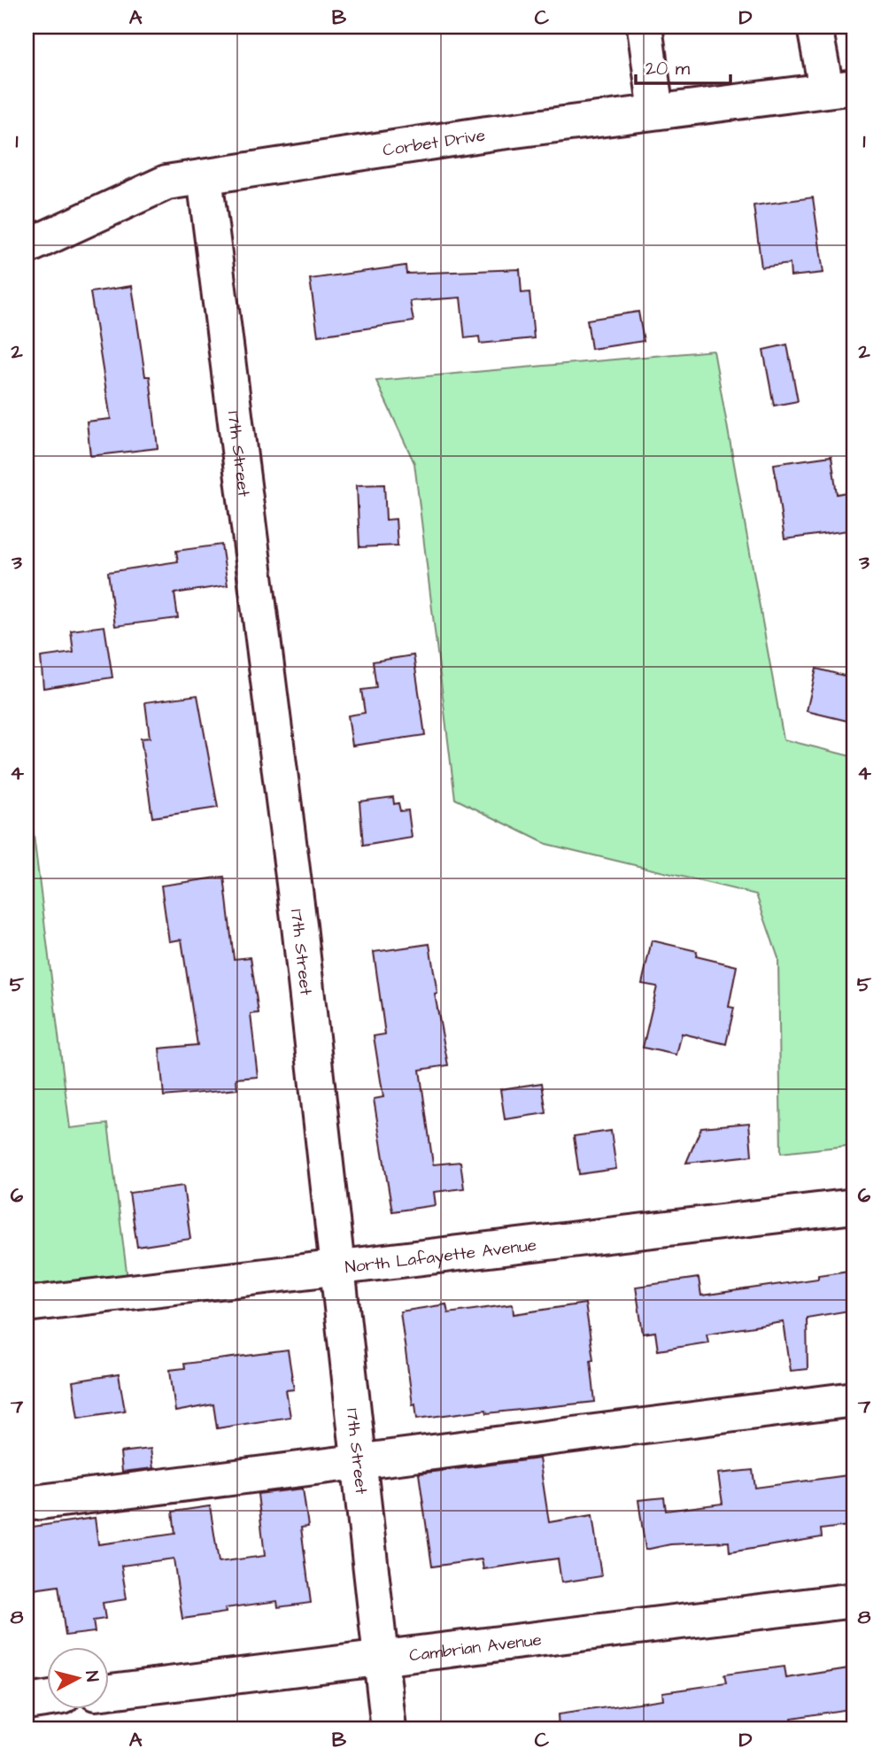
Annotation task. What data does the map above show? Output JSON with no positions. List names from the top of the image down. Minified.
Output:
{"streets":{"street":["Corbet Drive","17th Street","North Lafayette Avenue","Cambrian Avenue"]},"crossings":[["Corbet Drive","17th Street"],["17th Street","North Lafayette Avenue"],["17th Street","Cambrian Avenue"]],"scale_bar":"20 m","north":"right","grid":{"columns":["A","B","C","D"],"rows":["1","2","3","4","5","6","7","8"]}}
